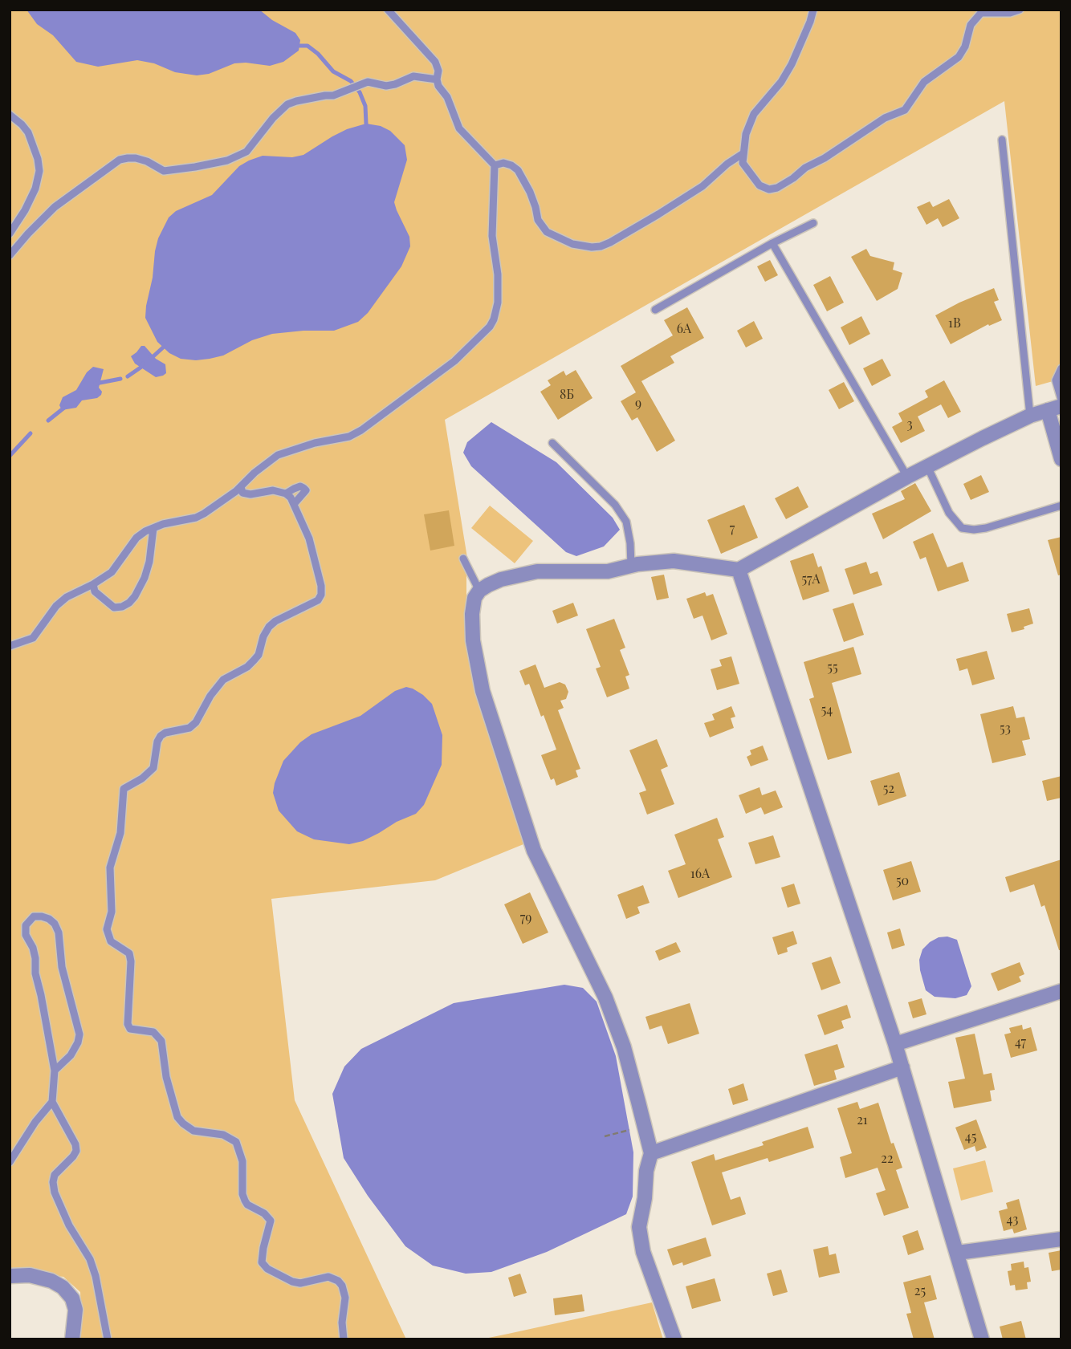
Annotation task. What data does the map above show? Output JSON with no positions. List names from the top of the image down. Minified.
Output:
{"house_numbers":["1В","6А","8Б","9","3","7","57А","55","54","53","52","16А","50","79","47","21","45","22","43","25"]}
